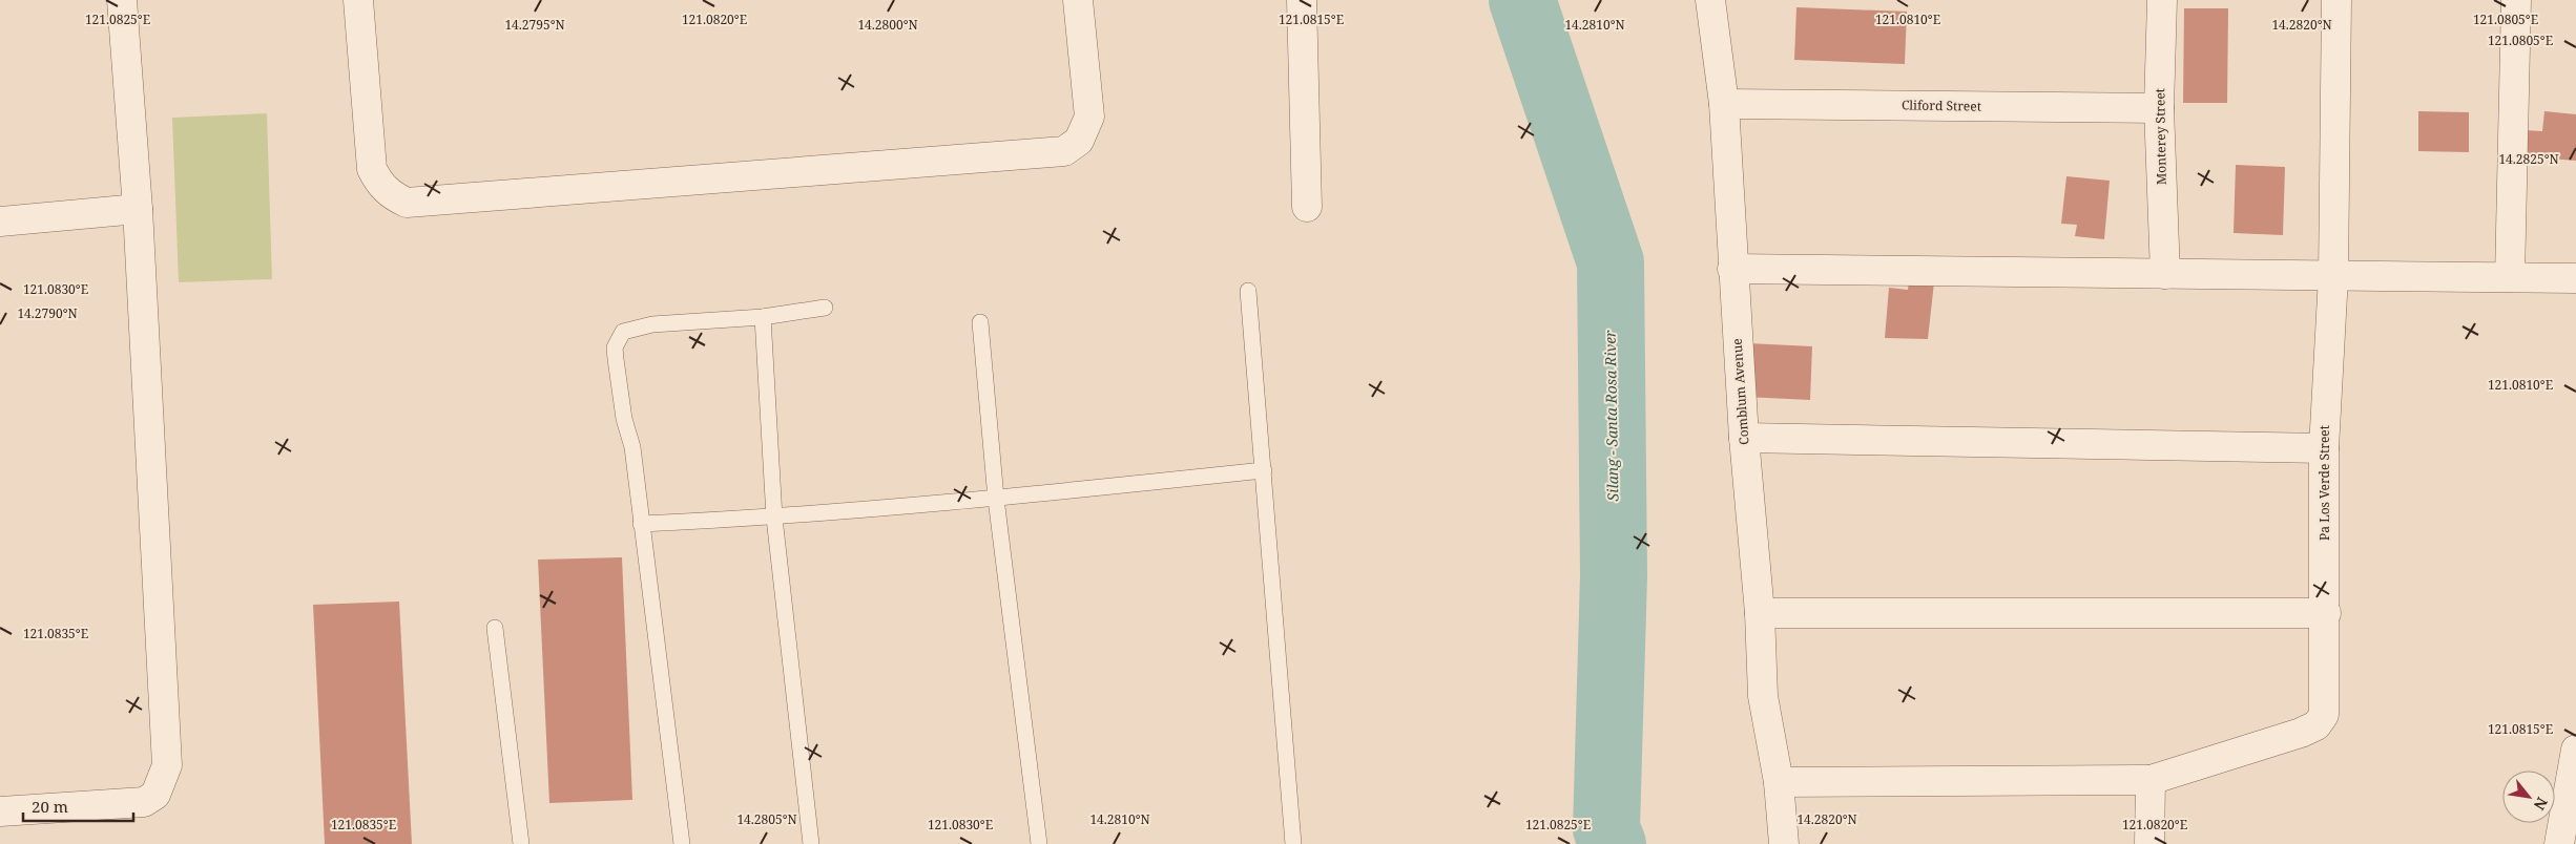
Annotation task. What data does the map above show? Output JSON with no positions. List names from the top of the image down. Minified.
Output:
{"streets":{"street":["Cliford Street","Monterey Street","Comblum Avenue","Pa Los Verde Street"]},"crossings":[["Cliford Street","Monterey Street"],["Cliford Street","Comblum Avenue"],["Comblum Avenue","Pa Los Verde Street"]],"water":["Silang - Santa Rosa River"],"scale_bar":"20 m","north":"bottom right","coordinates":["121.0810°E","121.0825°E","121.0820°E","121.0815°E","121.0805°E","14.2795°N","14.2800°N","14.2810°N","14.2820°N","14.2825°N","121.0830°E","14.2790°N","121.0835°E","14.2805°N"]}
